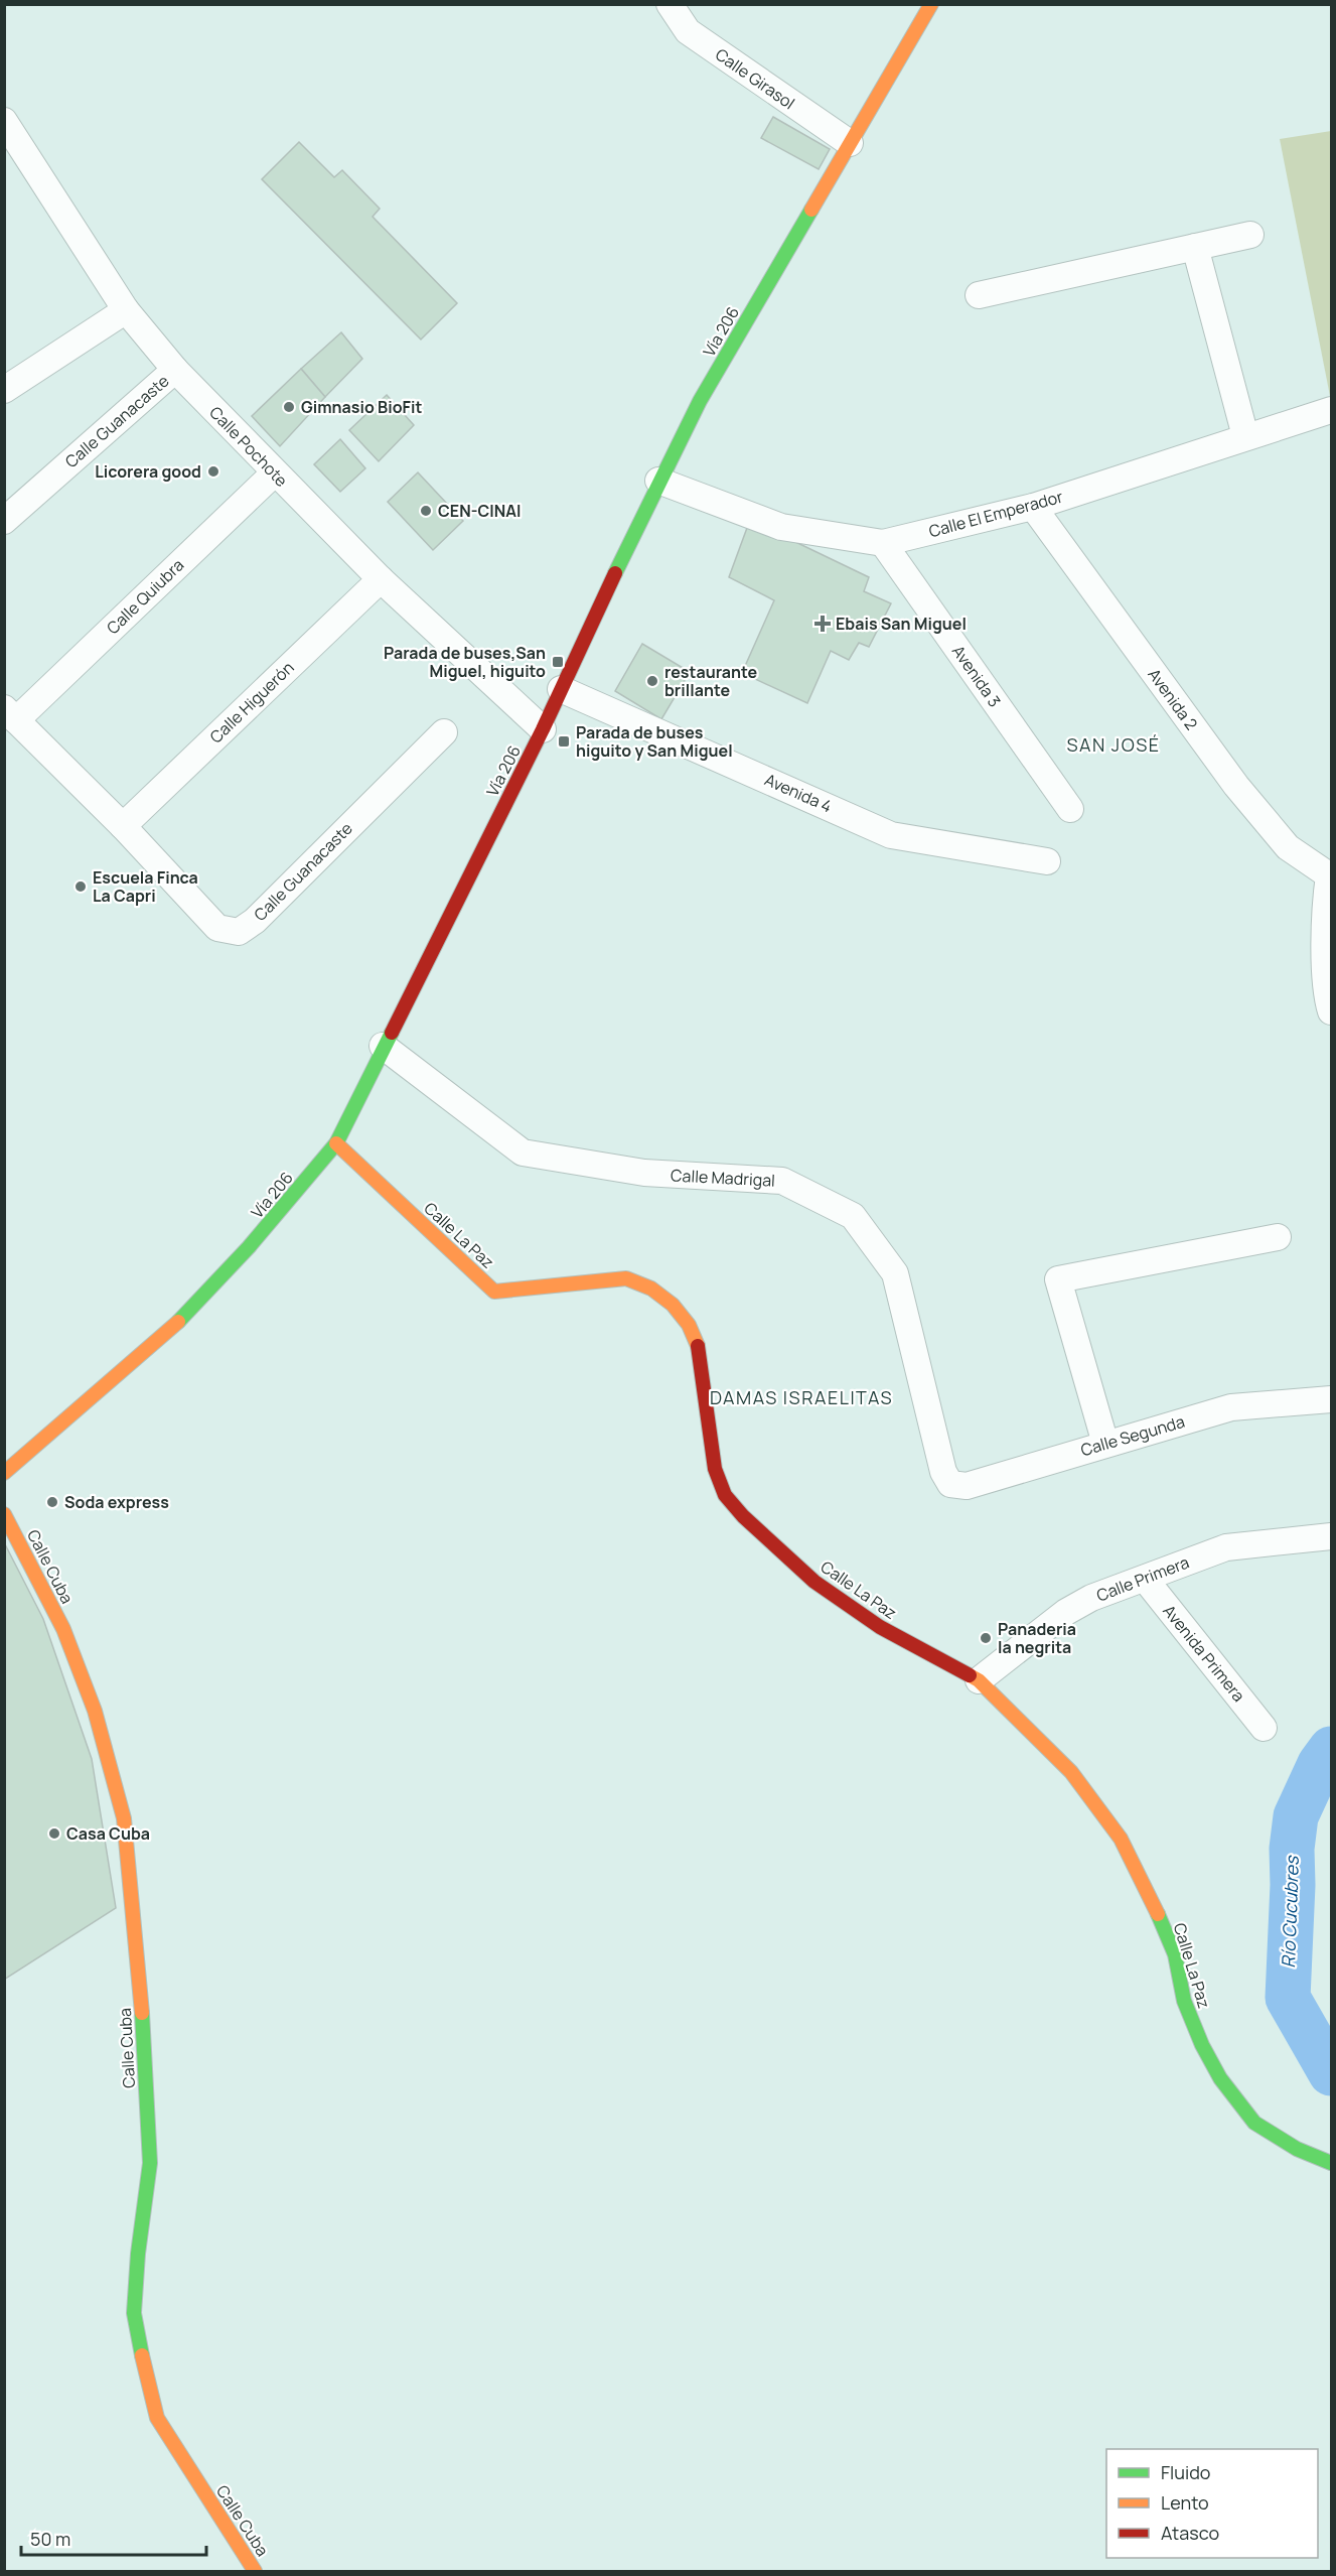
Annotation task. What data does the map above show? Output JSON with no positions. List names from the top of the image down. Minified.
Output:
{"streets":{"street":["Calle Girasol","Vía 206","Calle Guanacaste","Calle Pochote","Calle El Emperador","Calle Quiubra","Avenida 3","Avenida 2","Calle Higuerón","Avenida 4","Calle Madrigal","Calle La Paz","Calle Segunda","Calle Cuba","Calle Primera","Avenida Primera"]},"crossings":[["Calle Girasol","Vía 206"],["Vía 206","Calle Pochote"],["Vía 206","Calle El Emperador"],["Vía 206","Avenida 4"],["Vía 206","Calle Madrigal"],["Vía 206","Calle La Paz"],["Calle Guanacaste","Calle Pochote"],["Calle Guanacaste","Calle Quiubra"],["Calle Guanacaste","Calle Higuerón"],["Calle Pochote","Calle Quiubra"],["Calle Pochote","Calle Higuerón"],["Calle El Emperador","Avenida 3"],["Calle El Emperador","Avenida 2"],["Calle Madrigal","Calle Segunda"],["Calle La Paz","Calle Primera"],["Calle Primera","Avenida Primera"]],"districts":["SAN JOSÉ","DAMAS ISRAELITAS"],"water":["Río Cucubres"],"places":{"other":["Gimnasio BioFit","Licorera good","CEN-CINAI","restaurante brillante","Escuela Finca La Capri","Soda express","Panaderia la negrita","Casa Cuba"],"health":["Ebais San Miguel"],"transit":["Parada de buses,San Miguel, higuito","Parada de buses higuito y San Miguel"]},"legend":["Fluido","Lento","Atasco"],"scale_bar":"50 m"}
